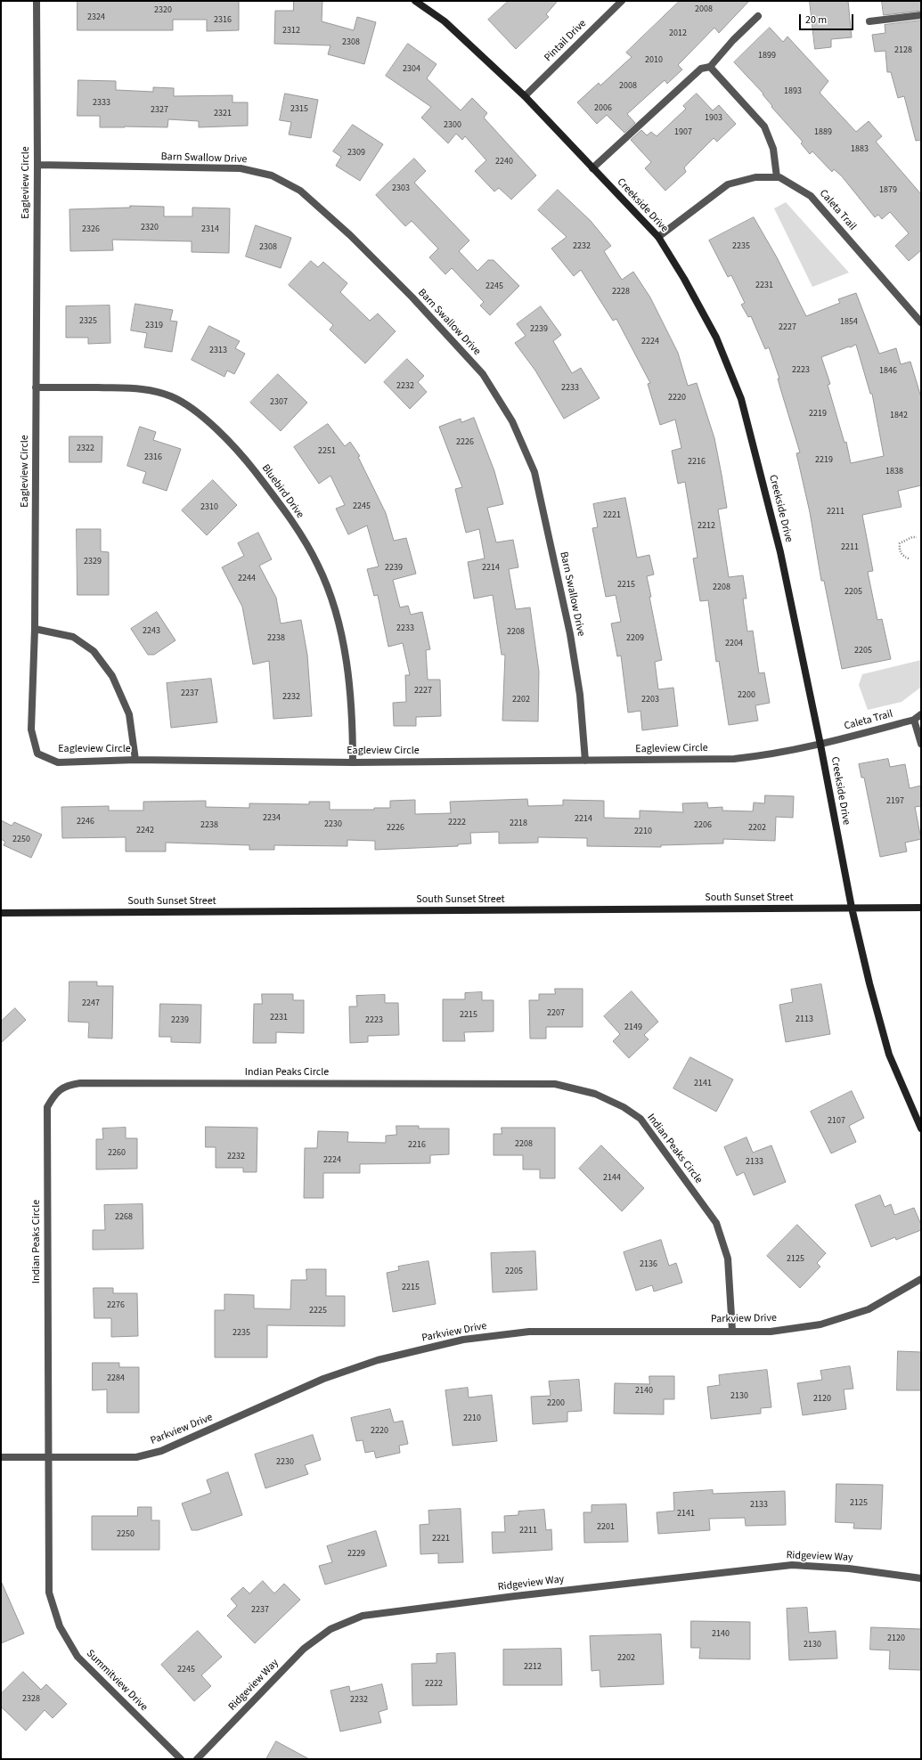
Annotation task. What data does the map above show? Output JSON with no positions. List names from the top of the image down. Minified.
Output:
{"streets":{"street":["Pintail Drive","Barn Swallow Drive","Eagleview Circle","Creekside Drive","Caleta Trail","Bluebird Drive","South Sunset Street","Indian Peaks Circle","Parkview Drive","Ridgeview Way","Summitview Drive"]},"crossings":[["Pintail Drive","Creekside Drive"],["Barn Swallow Drive","Eagleview Circle"],["Eagleview Circle","Creekside Drive"],["Eagleview Circle","Caleta Trail"],["Eagleview Circle","Bluebird Drive"],["Creekside Drive","Caleta Trail"],["Creekside Drive","South Sunset Street"],["Indian Peaks Circle","Parkview Drive"],["Indian Peaks Circle","Summitview Drive"],["Parkview Drive","Summitview Drive"]],"house_numbers":["2008","2320","2324","2316","2312","2012","2308","2128","1899","2010","2304","2008","1893","2333","2006","2315","2327","2321","1903","2300","1907","1889","1883","2309","2240","2303","1879","2320","2326","2314","2232","2235","2308","2231","2245","2228","2325","1854","2319","2227","2239","2224","2313","2223","1846","2232","2233","2220","2307","2219","1842","2226","2322","2251","2316","2219","2216","1838","2245","2310","2211","2221","2212","2211","2329","2239","2214","2244","2215","2208","2205","2233","2243","2208","2238","2209","2204","2205","2227","2237","2200","2232","2202","2203","2197","2234","2214","2246","2222","2218","2230","2238","2206","2226","2202","2242","2210","2250","2247","2207","2215","2231","2113","2239","2223","2149","2141","2107","2208","2216","2260","2232","2224","2133","2144","2268","2125","2136","2205","2215","2276","2225","2235","2284","2140","2130","2120","2200","2210","2220","2230","2125","2133","2141","2201","2211","2250","2221","2229","2237","2140","2120","2130","2202","2212","2245","2222","2328","2232"],"scale_bar":"20 m"}
